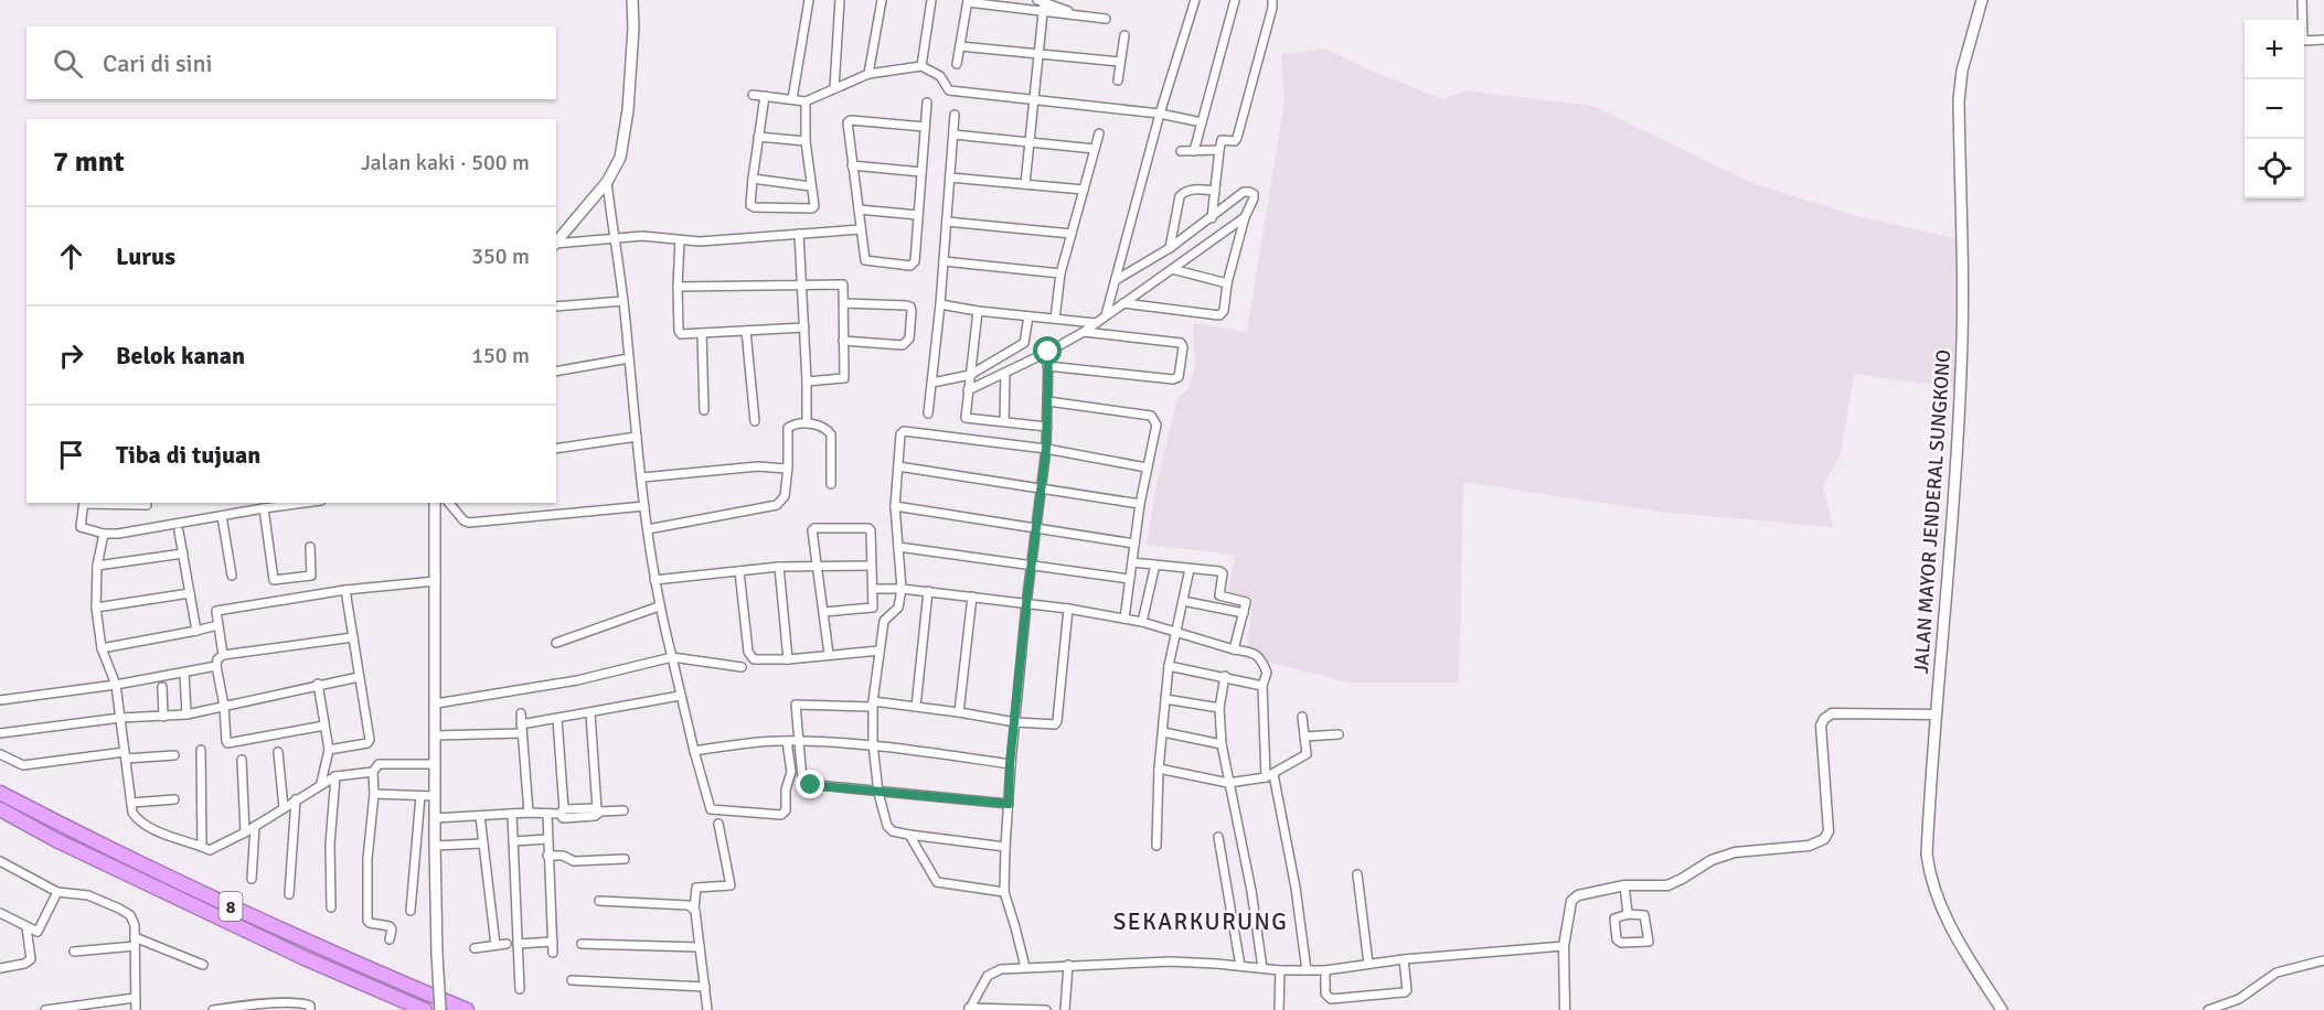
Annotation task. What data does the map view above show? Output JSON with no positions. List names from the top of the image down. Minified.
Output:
{"streets":{"highway":["8"],"main road":["JALAN MAYOR JENDERAL SUNGKONO"]},"districts":["SEKARKURUNG"],"page":{"map_buttons":["+","−"],"search":"Cari di sini","heading":["7 mnt","Jalan kaki · 500 m"],"list":[["Lurus","350 m"],["Belok kanan","150 m"],"Tiba di tujuan"]}}
